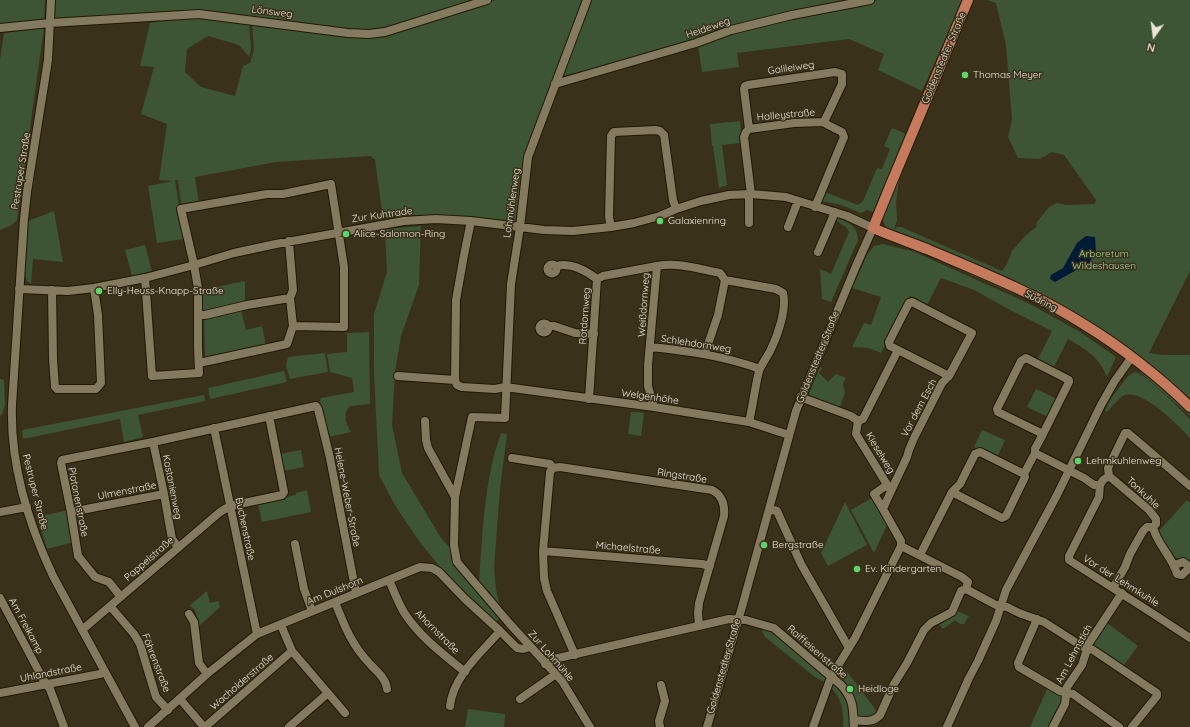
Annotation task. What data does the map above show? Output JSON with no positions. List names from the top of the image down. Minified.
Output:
{"streets":{"main road":["Goldenstedter Straße","Südring"],"street":["Lönsweg","Heideweg","Galileiweg","Halleystraße","Pestruper Straße","Lohmühlenweg","Zur Kuhtrade","Weißdornweg","Rotdornweg","Schlehdornweg","Welgenhöhe","Vor dem Esch","Kieselweg","Ringstraße","Kastanienweg","Ulmenstraße","Tonkuhle","Helene-Weber-Straße","Platanenstraße","Buchenstraße","Michaelstraße","Pappelstraße","Vor der Lehmkuhle","Am Dulshorn","Am Freikamp","Ahornstraße","Raiffeisenstraße","Am Lehmstich","Zur Lohmühle","Föhrenstraße","Uhlandstraße","Wacholderstraße"]},"crossings":[["Lönsweg","Pestruper Straße"],["Heideweg","Lohmühlenweg"],["Goldenstedter Straße","Zur Kuhtrade"],["Goldenstedter Straße","Südring"],["Goldenstedter Straße","Welgenhöhe"],["Goldenstedter Straße","Raiffeisenstraße"],["Galileiweg","Halleystraße"],["Pestruper Straße","Zur Kuhtrade"],["Pestruper Straße","Pappelstraße"],["Pestruper Straße","Uhlandstraße"],["Lohmühlenweg","Zur Kuhtrade"],["Lohmühlenweg","Welgenhöhe"],["Lohmühlenweg","Zur Lohmühle"],["Zur Kuhtrade","Südring"],["Weißdornweg","Rotdornweg"],["Weißdornweg","Schlehdornweg"],["Weißdornweg","Welgenhöhe"],["Rotdornweg","Welgenhöhe"],["Vor dem Esch","Kieselweg"],["Ringstraße","Michaelstraße"],["Kastanienweg","Ulmenstraße"],["Kastanienweg","Platanenstraße"],["Kastanienweg","Pappelstraße"],["Ulmenstraße","Platanenstraße"],["Tonkuhle","Vor der Lehmkuhle"],["Helene-Weber-Straße","Am Dulshorn"],["Platanenstraße","Pappelstraße"],["Buchenstraße","Pappelstraße"],["Buchenstraße","Am Dulshorn"],["Pappelstraße","Föhrenstraße"],["Vor der Lehmkuhle","Am Lehmstich"],["Am Dulshorn","Ahornstraße"],["Am Dulshorn","Zur Lohmühle"],["Am Dulshorn","Föhrenstraße"],["Am Freikamp","Uhlandstraße"]],"parks":["Arboretum Wildeshausen"],"places":["Thomas Meyer","Galaxienring","Alice-Salomon-Ring","Elly-Heuss-Knapp-Straße","Lehmkuhlenweg","Bergstraße","Ev. Kindergarten","Heidloge"],"north":"bottom"}
